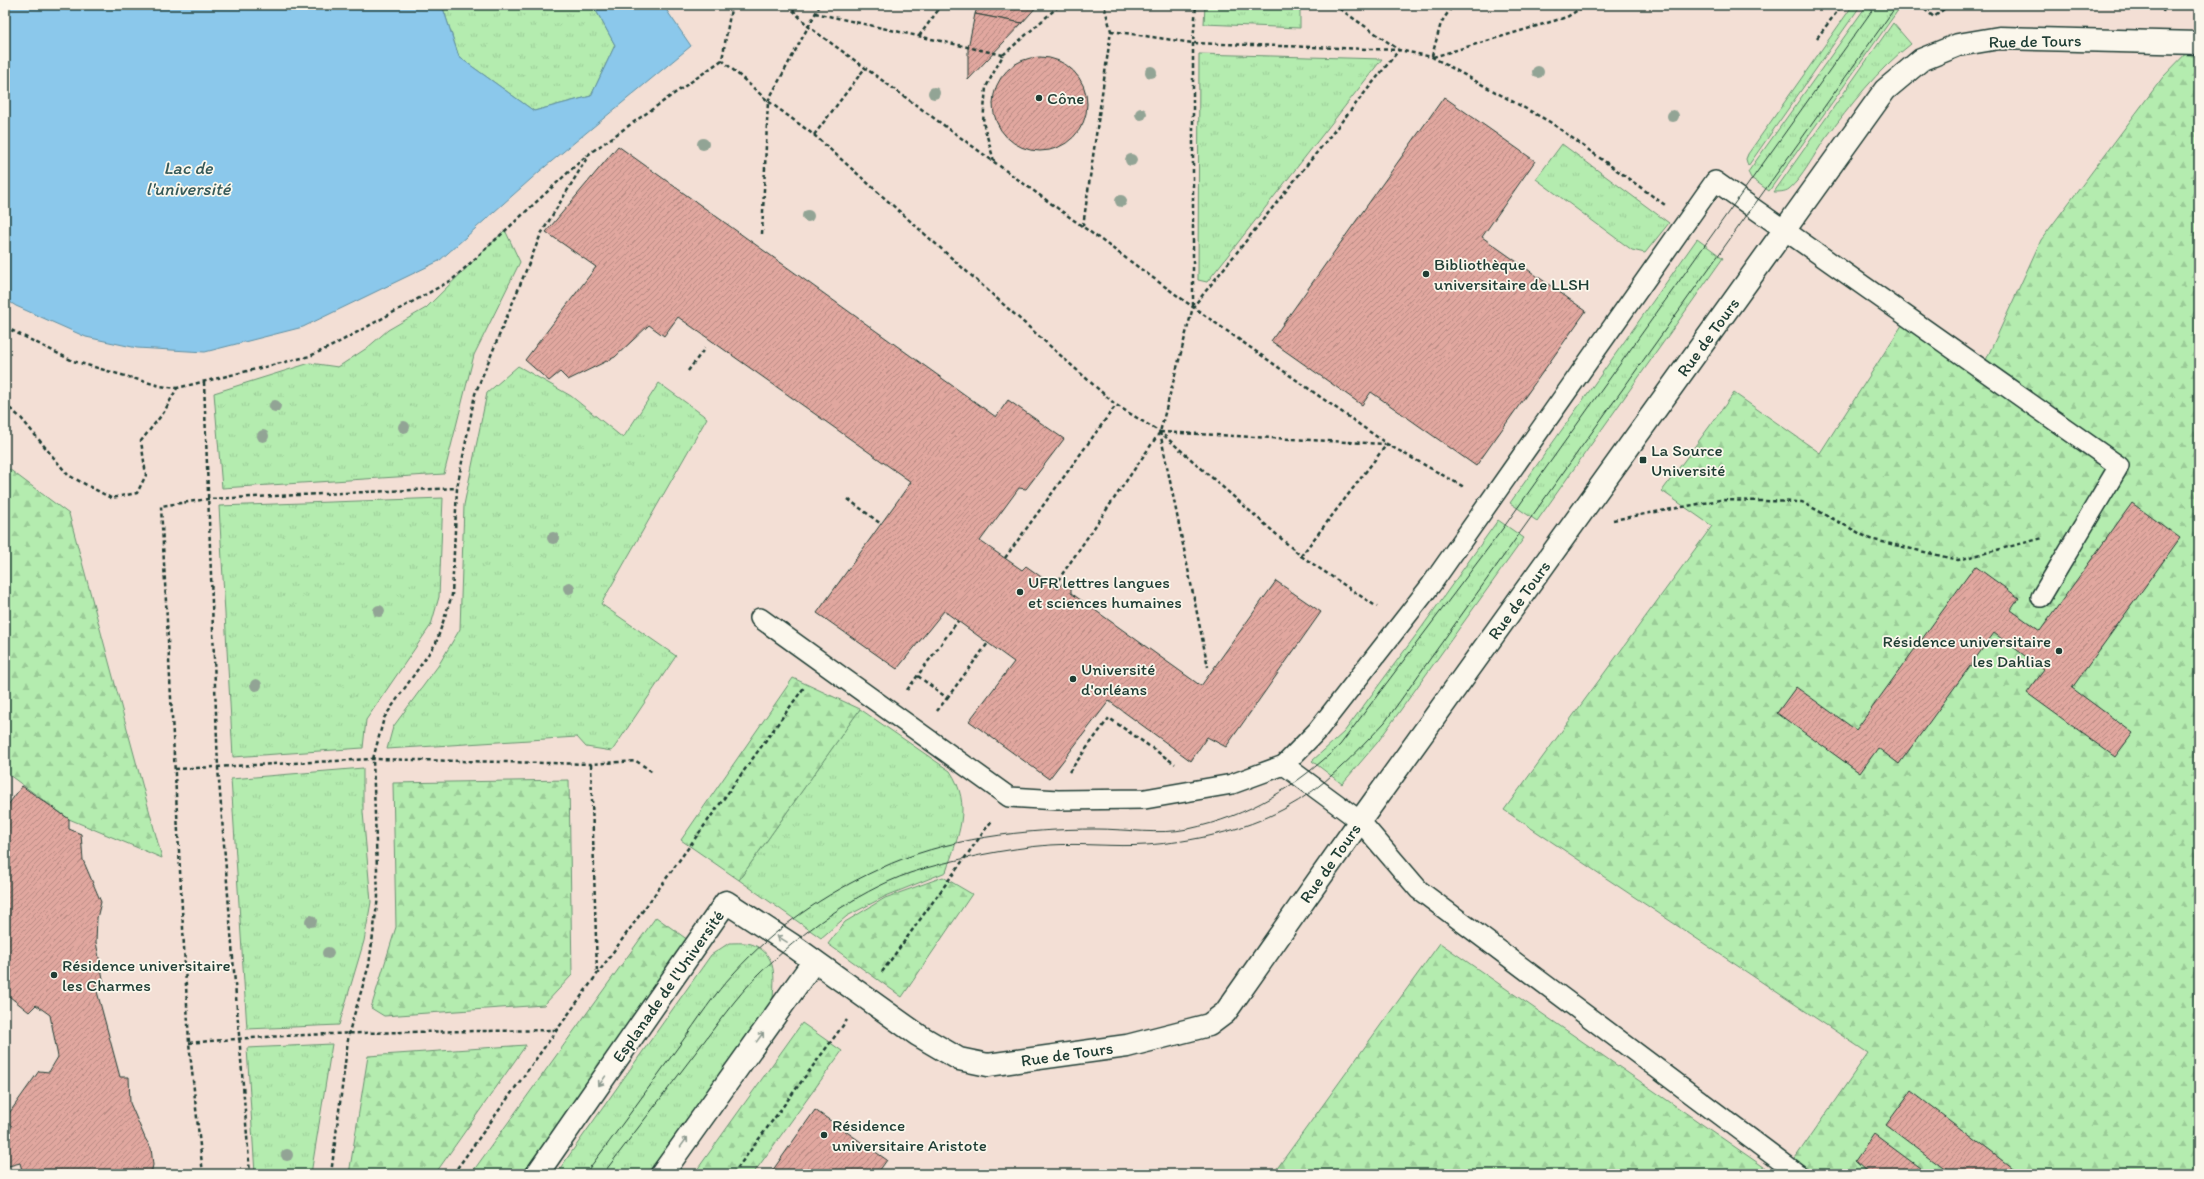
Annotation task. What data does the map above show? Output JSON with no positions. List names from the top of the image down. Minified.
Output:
{"streets":{"street":["Rue de Tours","Esplanade de l'Université"]},"crossings":[["Rue de Tours","Esplanade de l'Université"]],"water":["Lac de l'université"],"places":{"other":["Cône","Bibliothèque universitaire de LLSH","UFR lettres langues et sciences humaines","Résidence universitaire les Dahlias","Université d'orléans","Résidence universitaire les Charmes","Résidence universitaire Aristote"],"transit":["La Source Université"]}}
